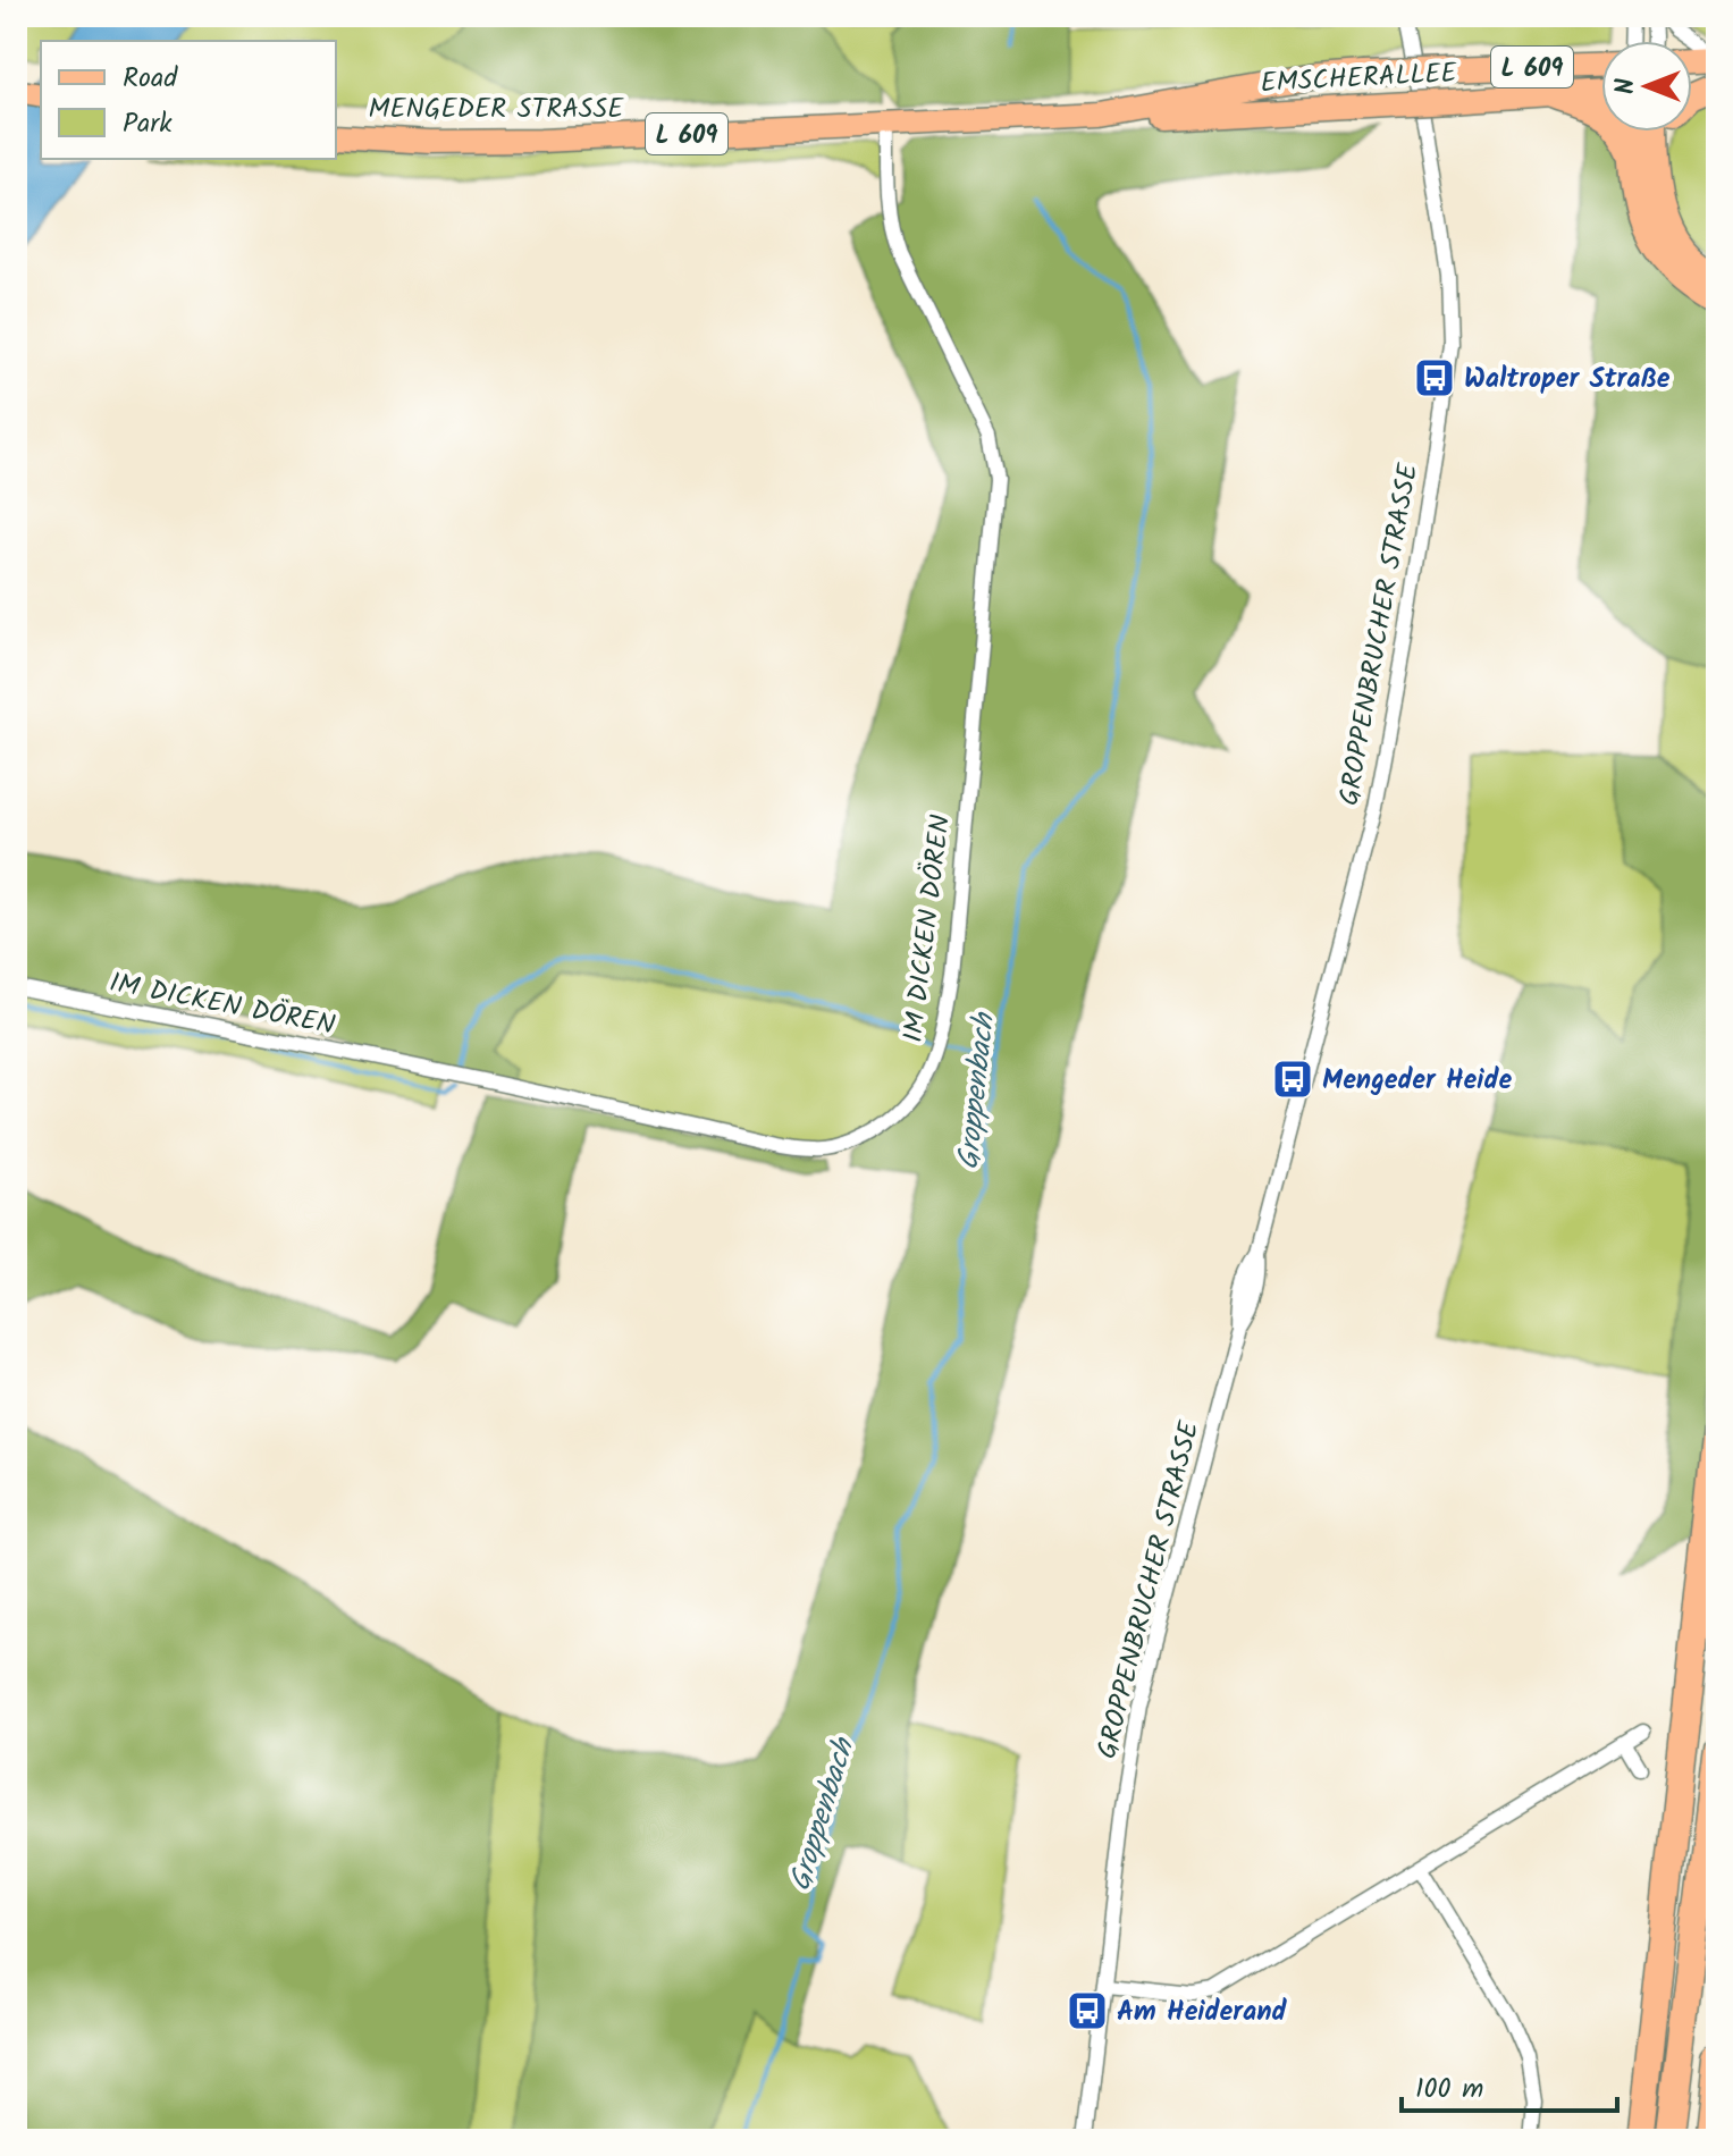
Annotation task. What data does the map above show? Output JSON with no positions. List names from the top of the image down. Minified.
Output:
{"streets":{"main road":["L 609","EMSCHERALLEE","MENGEDER STRASSE"],"street":["GROPPENBRUCHER STRASSE","IM DICKEN DÖREN"]},"crossings":[["EMSCHERALLEE","MENGEDER STRASSE"],["MENGEDER STRASSE","IM DICKEN DÖREN"]],"water":["Groppenbach"],"places":{"bus stop":["Waltroper Straße","Mengeder Heide","Am Heiderand"]},"legend":["Road","Park"],"scale_bar":"100 m","north":"left"}
